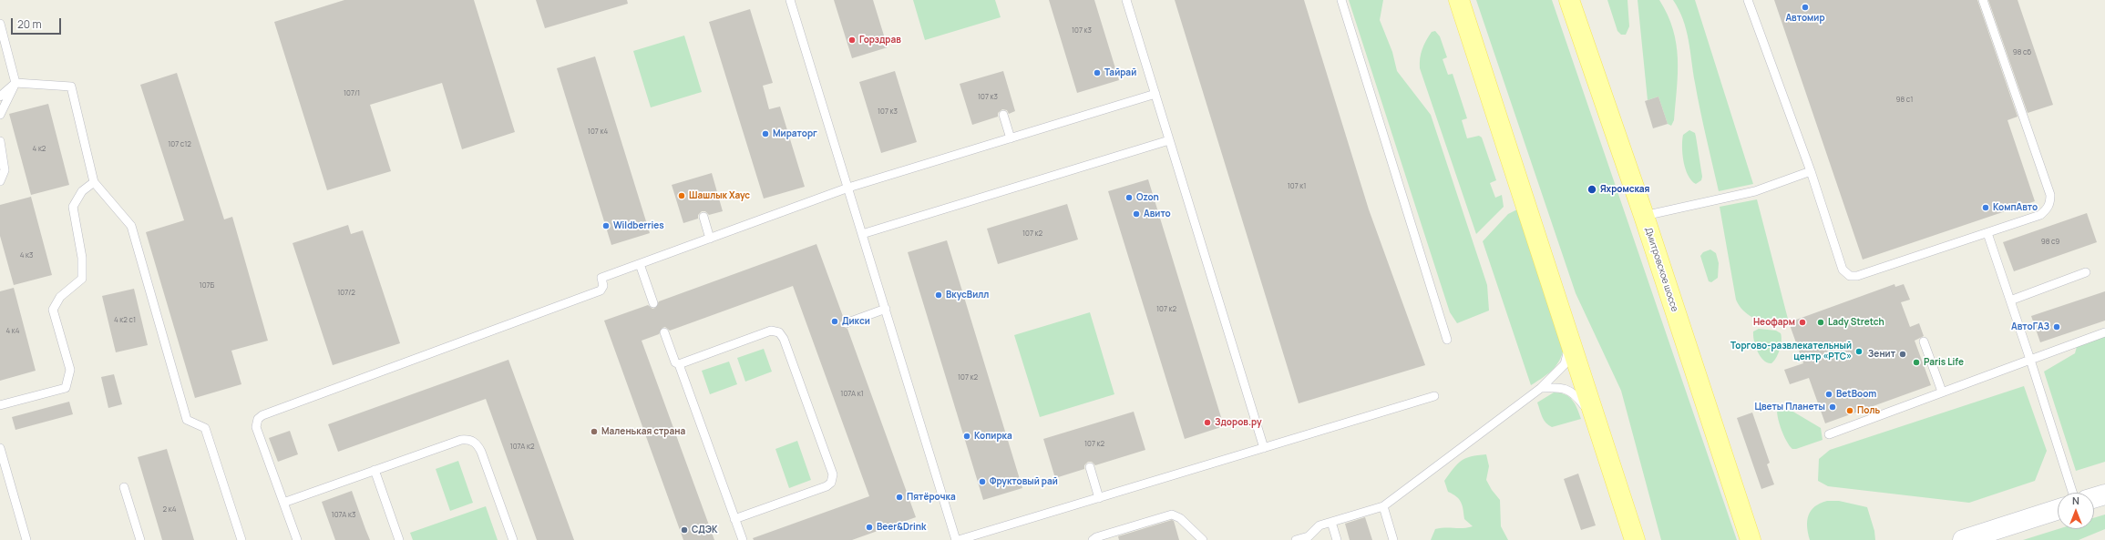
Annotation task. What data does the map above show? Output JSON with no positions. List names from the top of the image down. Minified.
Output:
{"streets":{"main road":["Дмитровское шоссе"]},"places":["Автомир","Горздрав","Тайрай","Мираторг","Яхромская","Шашлык Хаус","Ozon","КомпАвто","Авито","Wildberries","ВкусВилл","Дикси","Неофарм","Lady Stretch","АвтоГАЗ","Торгово-развлекательный центр «РТС»","Зенит","Paris Life","BetBoom","Цветы Планеты","Поль","Здоров.ру","Маленькая страна","Копирка","Фруктовый рай","Пятёрочка","Beer&Drink","СДЭК"],"house_numbers":["107 к3","98 с6","107/1","107 к3","98 с1","107 к3","107 к4","107 с12","4 к2","107 к1","107 к2","98 с9","4 к3","107Б","107/2","107 к2","4 к2 с1","4 к4","107 к2","107А к1","107 к2","107А к2","2 к4","107А к3"],"scale_bar":"20 m","north":"top"}
